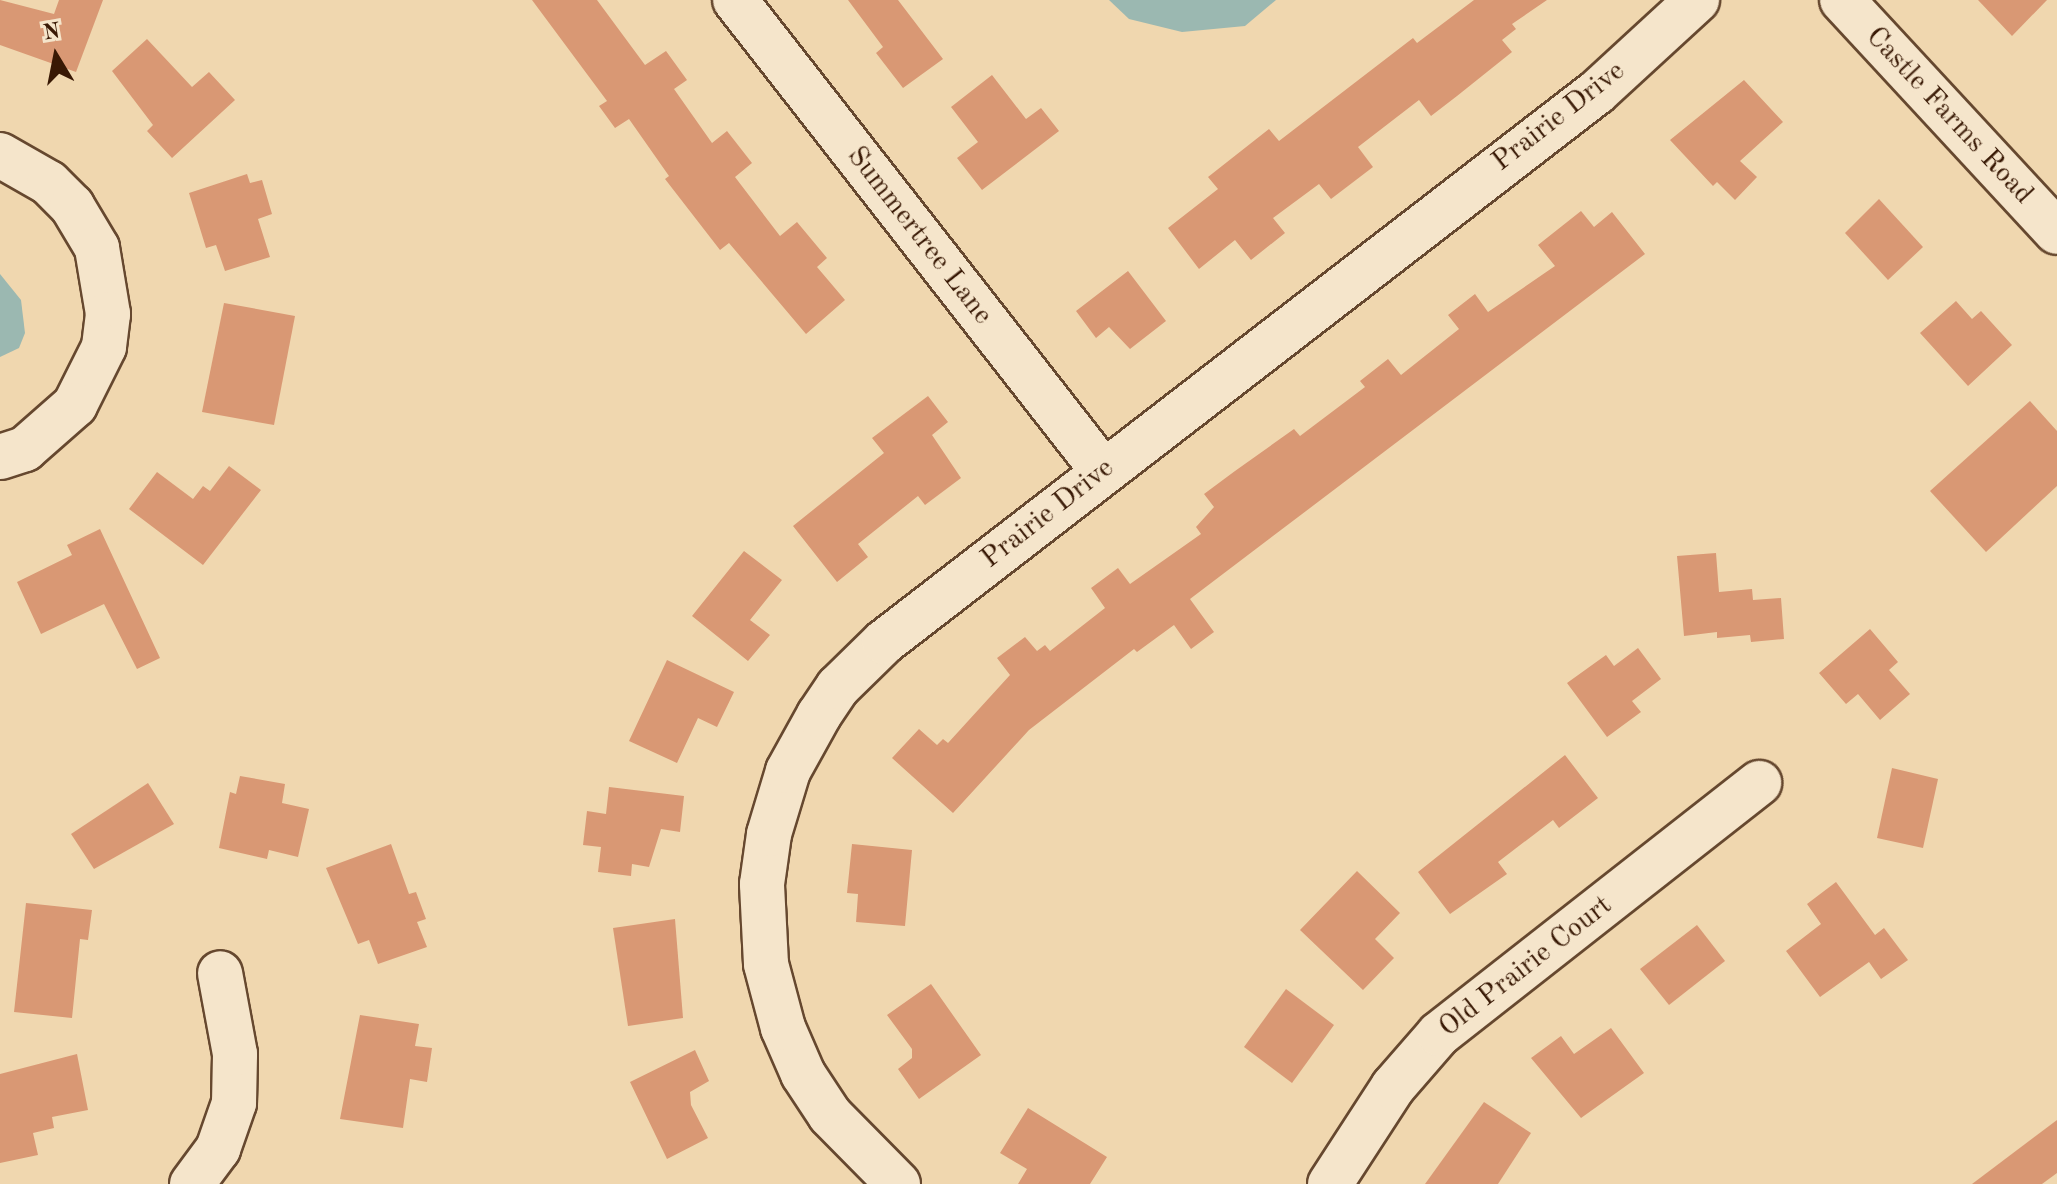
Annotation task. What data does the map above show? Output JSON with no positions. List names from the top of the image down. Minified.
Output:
{"streets":{"street":["Castle Farms Road","Prairie Drive","Summertree Lane","Old Prairie Court"]},"crossings":[["Prairie Drive","Summertree Lane"]],"north":"top"}
